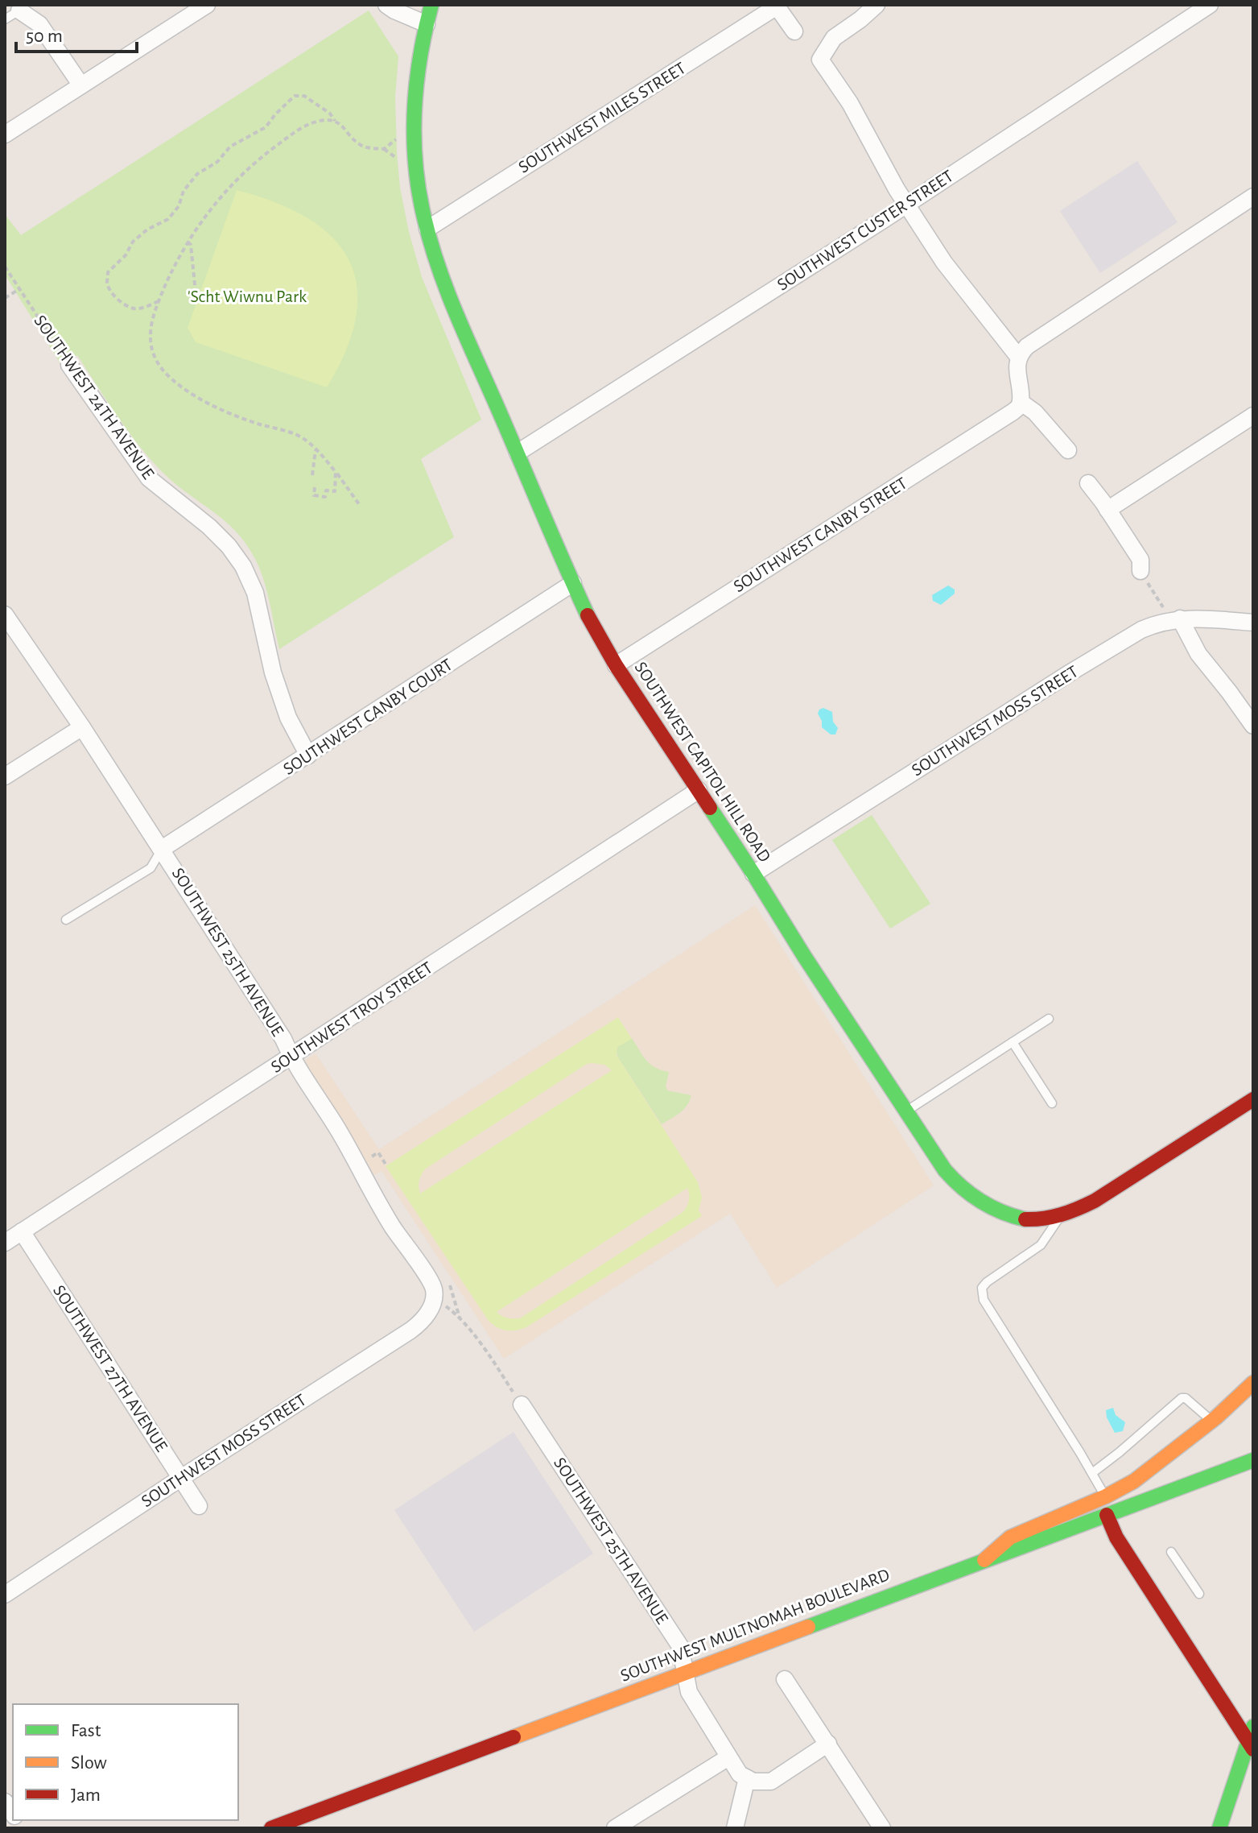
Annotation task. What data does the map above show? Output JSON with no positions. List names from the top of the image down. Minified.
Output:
{"streets":{"street":["SOUTHWEST MILES STREET","SOUTHWEST CUSTER STREET","SOUTHWEST 24TH AVENUE","SOUTHWEST CANBY STREET","SOUTHWEST CANBY COURT","SOUTHWEST MOSS STREET","SOUTHWEST CAPITOL HILL ROAD","SOUTHWEST 25TH AVENUE","SOUTHWEST TROY STREET","SOUTHWEST 27TH AVENUE","SOUTHWEST MULTNOMAH BOULEVARD"]},"crossings":[["SOUTHWEST MILES STREET","SOUTHWEST CAPITOL HILL ROAD"],["SOUTHWEST CUSTER STREET","SOUTHWEST CAPITOL HILL ROAD"],["SOUTHWEST 24TH AVENUE","SOUTHWEST CANBY COURT"],["SOUTHWEST CANBY STREET","SOUTHWEST CAPITOL HILL ROAD"],["SOUTHWEST CANBY COURT","SOUTHWEST CAPITOL HILL ROAD"],["SOUTHWEST CANBY COURT","SOUTHWEST 25TH AVENUE"],["SOUTHWEST MOSS STREET","SOUTHWEST CAPITOL HILL ROAD"],["SOUTHWEST MOSS STREET","SOUTHWEST 25TH AVENUE"],["SOUTHWEST MOSS STREET","SOUTHWEST 27TH AVENUE"],["SOUTHWEST CAPITOL HILL ROAD","SOUTHWEST TROY STREET"],["SOUTHWEST 25TH AVENUE","SOUTHWEST TROY STREET"],["SOUTHWEST 25TH AVENUE","SOUTHWEST MULTNOMAH BOULEVARD"],["SOUTHWEST TROY STREET","SOUTHWEST 27TH AVENUE"]],"parks":["'Scht Wiwnu Park"],"legend":["Fast","Slow","Jam"],"scale_bar":"50 m"}
